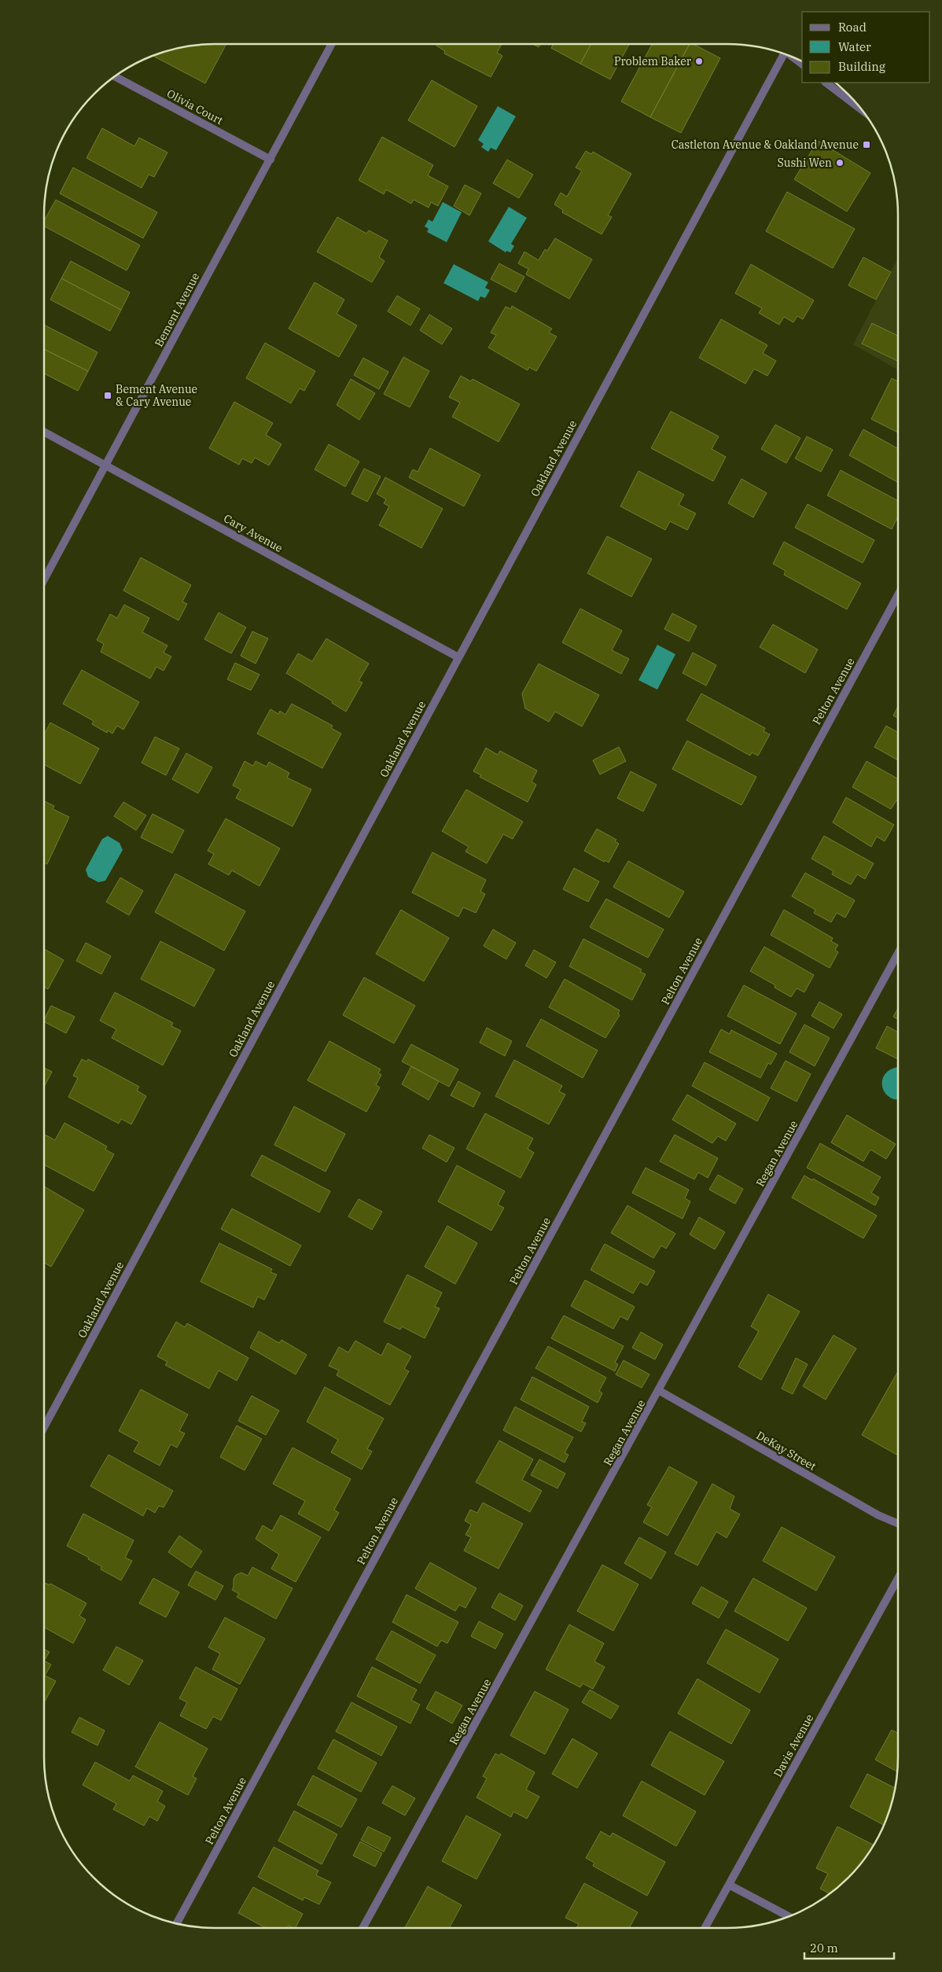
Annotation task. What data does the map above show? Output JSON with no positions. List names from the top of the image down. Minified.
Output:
{"streets":{"street":["Olivia Court","Bement Avenue","Oakland Avenue","Cary Avenue","Pelton Avenue","Regan Avenue","DeKay Street","Davis Avenue"]},"crossings":[["Olivia Court","Bement Avenue"],["Bement Avenue","Cary Avenue"],["Oakland Avenue","Cary Avenue"],["Regan Avenue","DeKay Street"]],"places":{"other":["Problem Baker","Sushi Wen"],"transit":["Castleton Avenue & Oakland Avenue","Bement Avenue & Cary Avenue"]},"legend":["Road","Water","Building"],"scale_bar":"20 m"}
